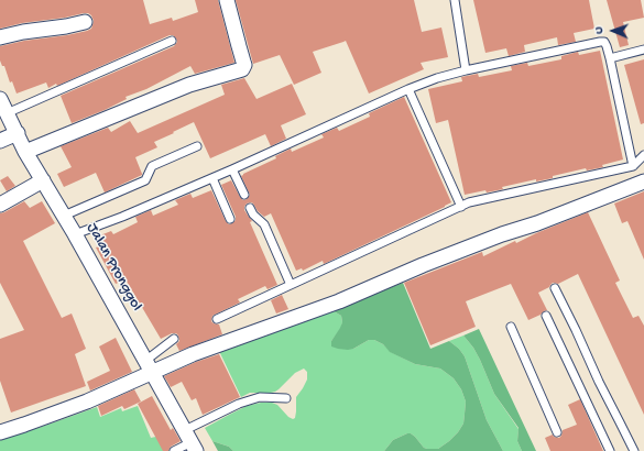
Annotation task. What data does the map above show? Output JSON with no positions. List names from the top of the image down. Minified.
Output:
{"streets":{"street":["Jalan Pronggol"]},"north":"left"}
